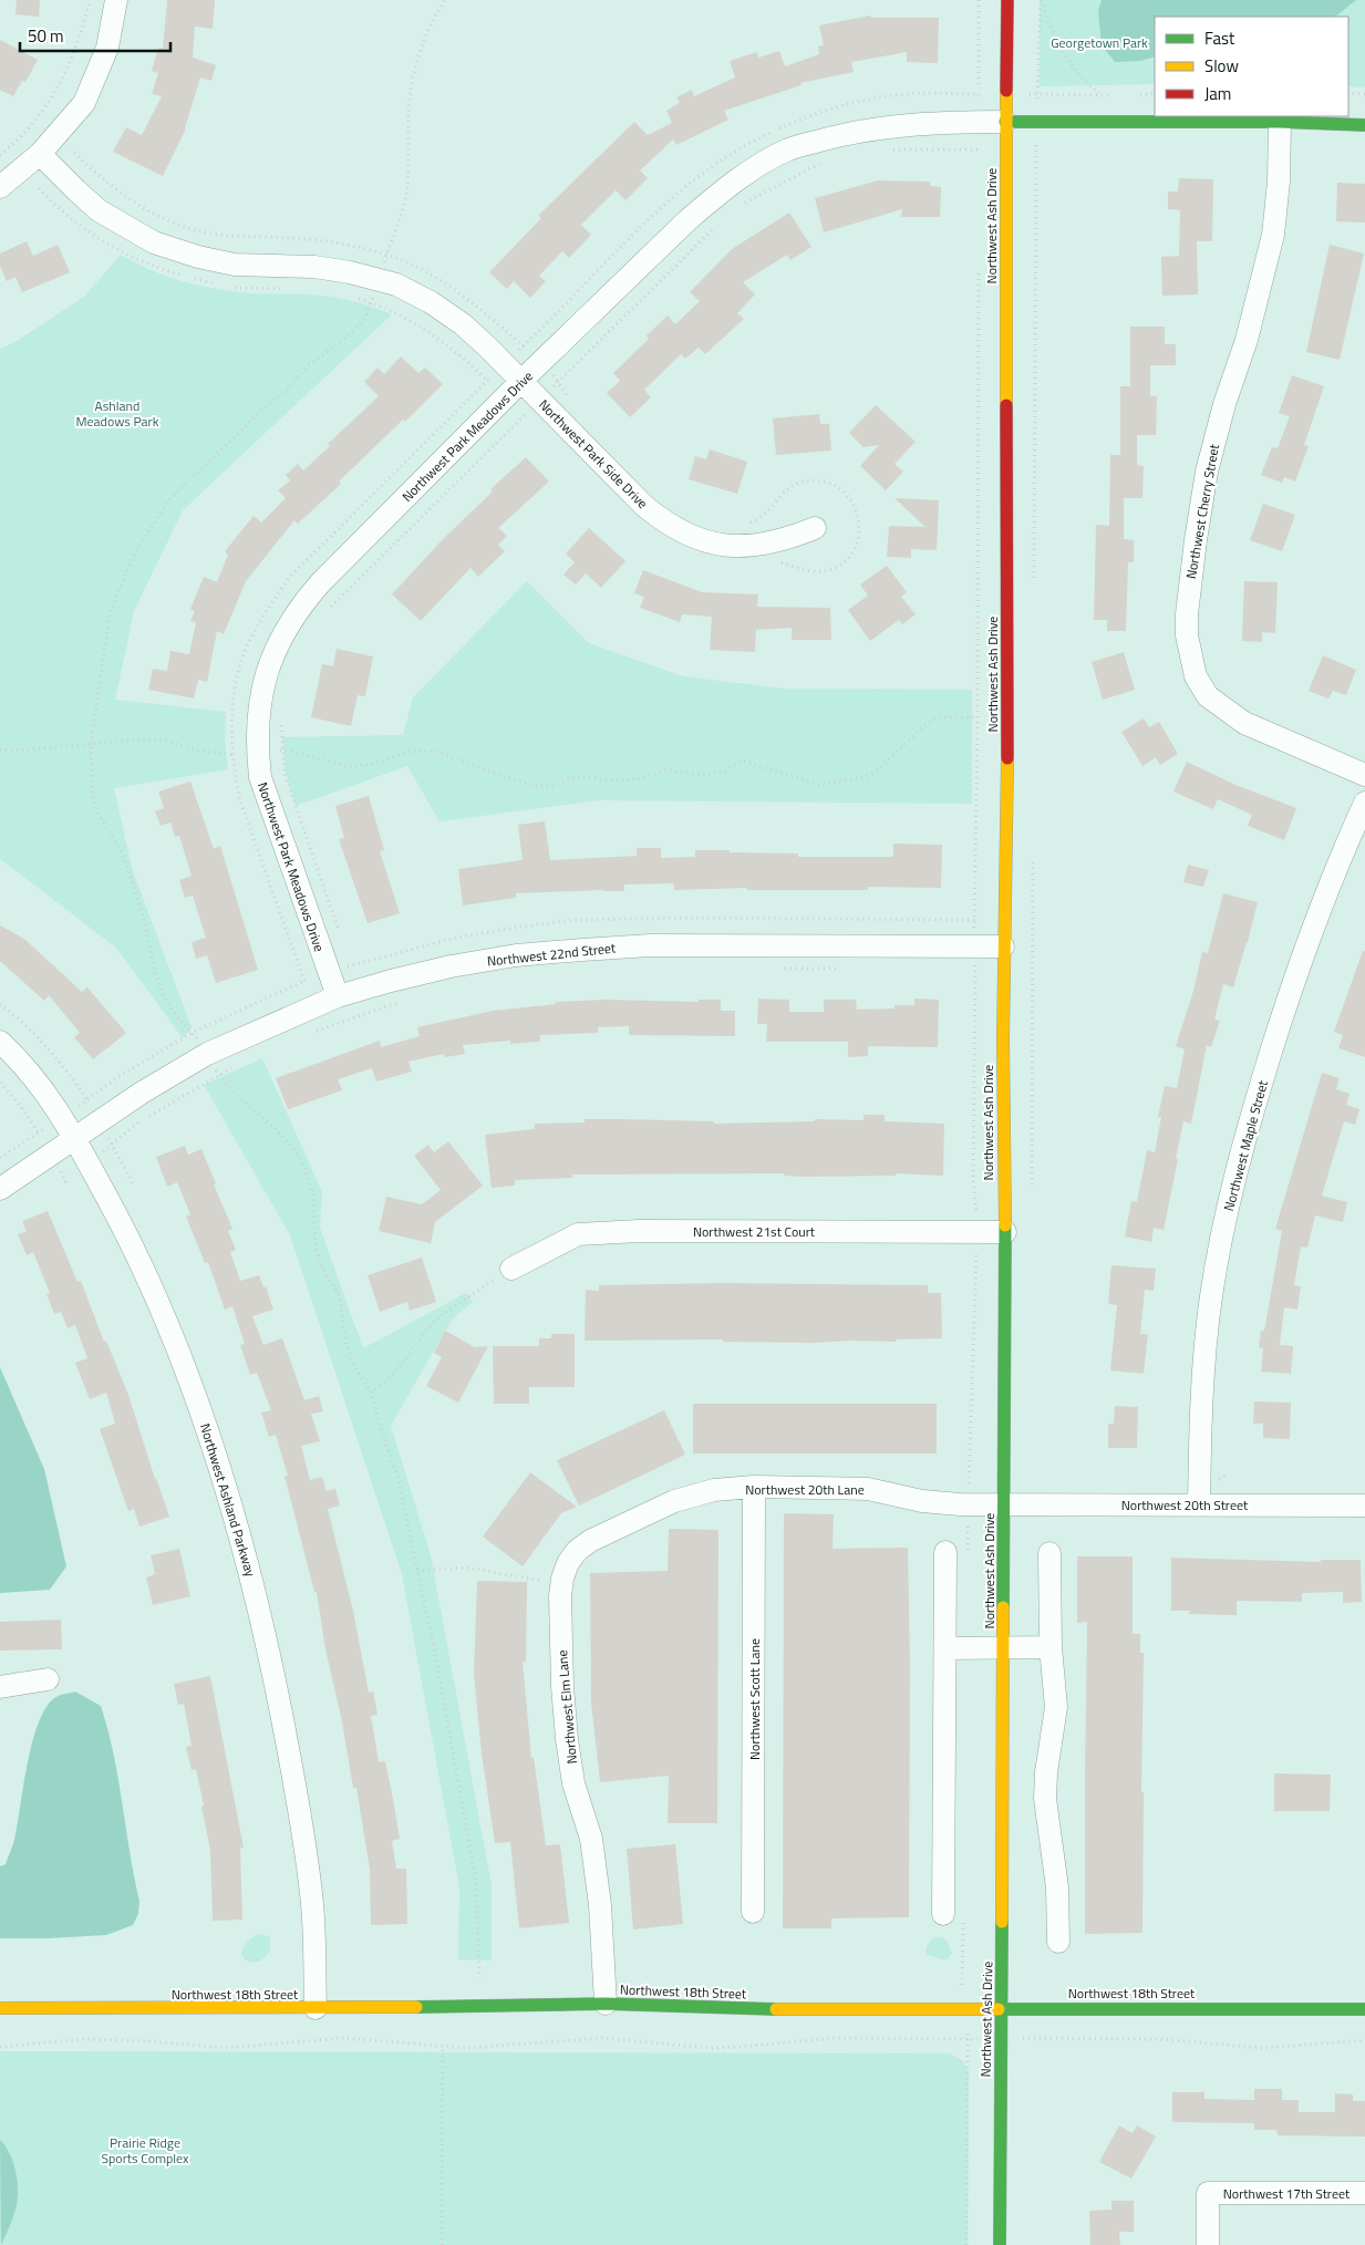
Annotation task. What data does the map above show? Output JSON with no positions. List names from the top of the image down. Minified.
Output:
{"streets":{"street":["Northwest Ash Drive","Northwest Park Meadows Drive","Northwest Park Side Drive","Northwest Cherry Street","Northwest 22nd Street","Northwest Maple Street","Northwest 21st Court","Northwest 20th Lane","Northwest Ashland Parkway","Northwest 20th Street","Northwest Scott Lane","Northwest Elm Lane","Northwest 18th Street","Northwest 17th Street"]},"crossings":[["Northwest Ash Drive","Northwest Park Meadows Drive"],["Northwest Ash Drive","Northwest 22nd Street"],["Northwest Ash Drive","Northwest 21st Court"],["Northwest Ash Drive","Northwest 20th Lane"],["Northwest Ash Drive","Northwest 20th Street"],["Northwest Ash Drive","Northwest 18th Street"],["Northwest Park Meadows Drive","Northwest Park Side Drive"],["Northwest Park Meadows Drive","Northwest 22nd Street"],["Northwest 22nd Street","Northwest Ashland Parkway"],["Northwest Maple Street","Northwest 20th Street"],["Northwest 20th Lane","Northwest 20th Street"],["Northwest 20th Lane","Northwest Scott Lane"],["Northwest 20th Lane","Northwest Elm Lane"],["Northwest Ashland Parkway","Northwest 18th Street"],["Northwest Elm Lane","Northwest 18th Street"]],"parks":["Georgetown Park","Ashland Meadows Park","Prairie Ridge Sports Complex"],"legend":["Fast","Slow","Jam"],"scale_bar":"50 m"}
